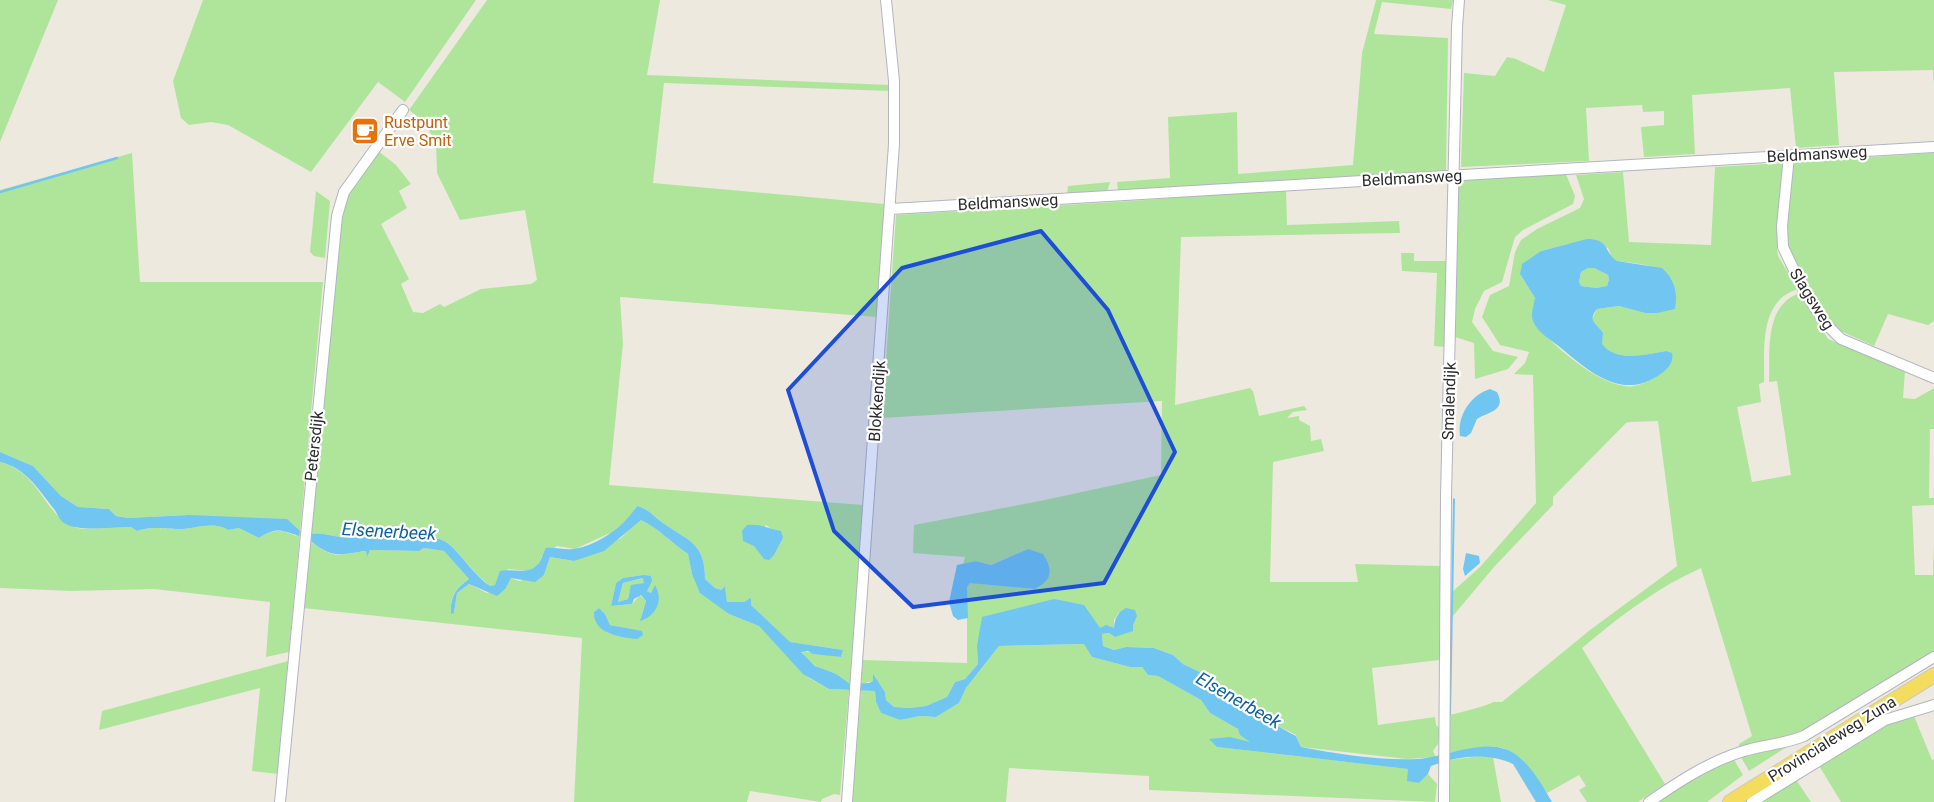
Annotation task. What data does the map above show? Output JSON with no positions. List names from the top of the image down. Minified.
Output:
{"streets":{"main road":["Provincialeweg Zuna"],"street":["Beldmansweg","Slagsweg","Blokkendijk","Smalendijk","Petersdijk"]},"crossings":[["Beldmansweg","Slagsweg"],["Beldmansweg","Blokkendijk"],["Beldmansweg","Smalendijk"]],"water":["Elsenerbeek"],"places":{"cafe":["Rustpunt Erve Smit"]}}
